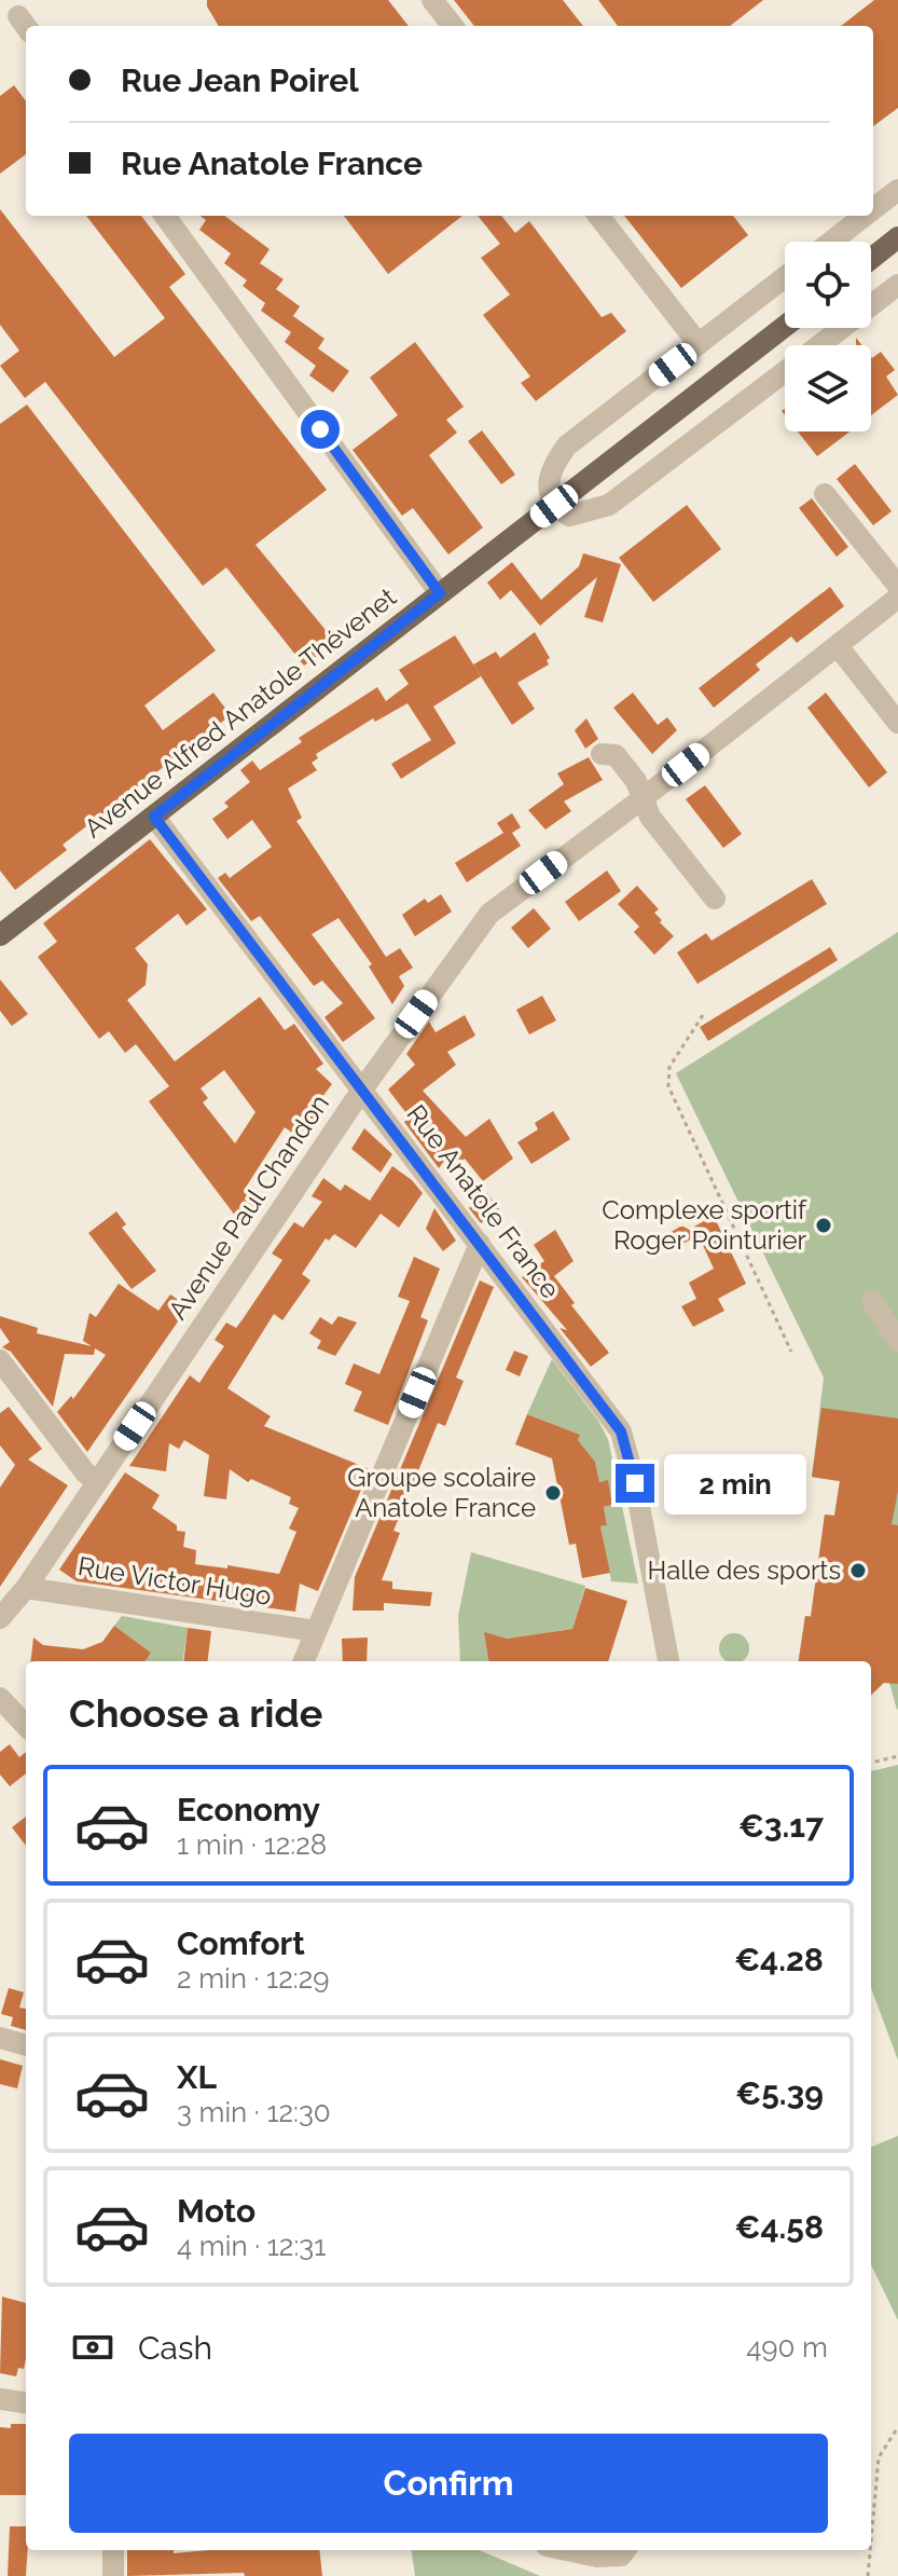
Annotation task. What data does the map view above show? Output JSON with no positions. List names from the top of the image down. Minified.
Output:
{"streets":{"main road":["Avenue Alfred Anatole Thévenet"],"street":["Rue Anatole France","Avenue Paul Chandon","Rue Victor Hugo"]},"crossings":[["Avenue Alfred Anatole Thévenet","Rue Anatole France"],["Rue Anatole France","Avenue Paul Chandon"],["Avenue Paul Chandon","Rue Victor Hugo"]],"places":["Complexe sportif Roger Pointurier","Groupe scolaire Anatole France","Halle des sports"],"page":{"banner":["Rue Jean Poirel","Rue Anatole France"],"bubble":"2 min","heading":"Choose a ride","list":[{"name":"Economy","note":"1 min · 12:28","value":"€3.17"},{"name":"Comfort","note":"2 min · 12:29","value":"€4.28"},{"name":"XL","note":"3 min · 12:30","value":"€5.39"},{"name":"Moto","note":"4 min · 12:31","value":"€4.58"}],"pay":["Cash","490 m"],"buttons":"Confirm"}}
